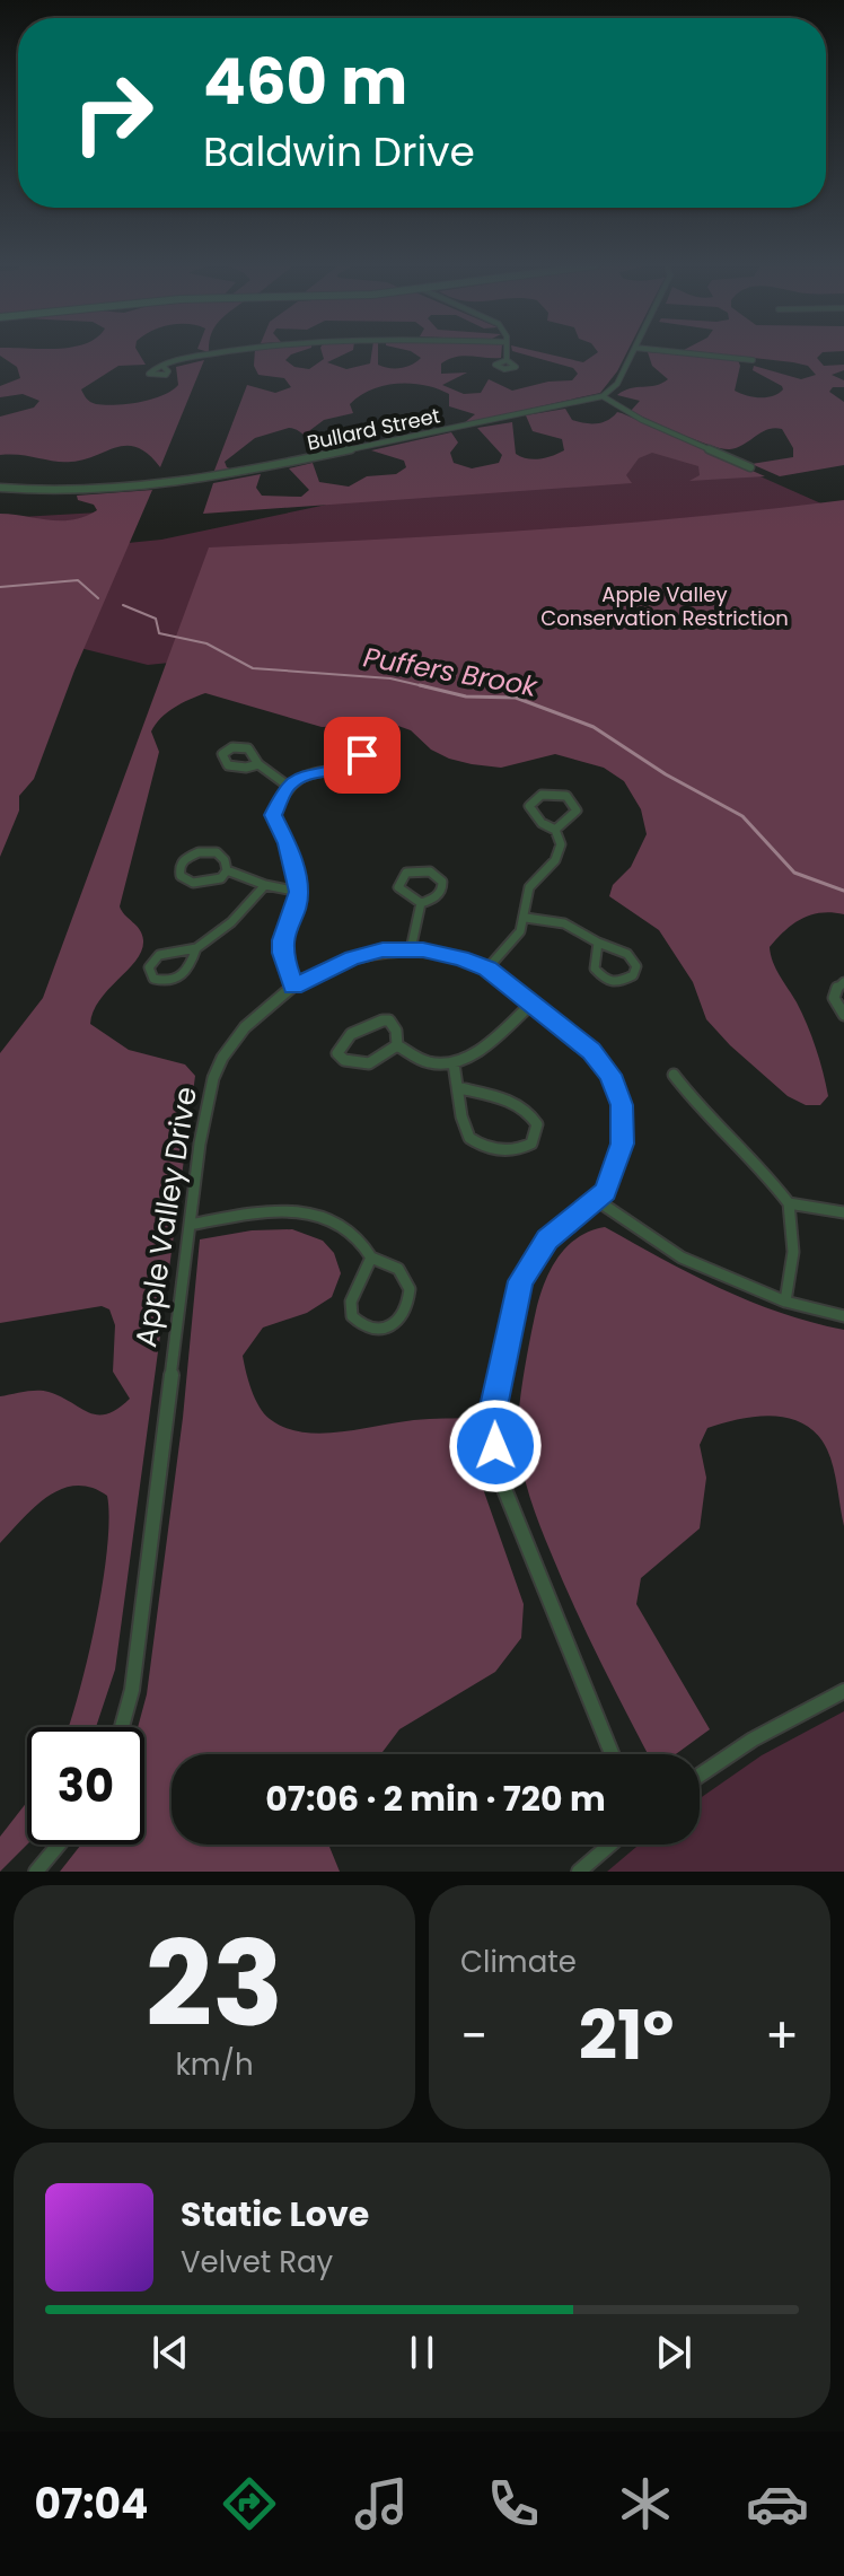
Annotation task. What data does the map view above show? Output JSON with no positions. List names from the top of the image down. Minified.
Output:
{"streets":{"street":["Bullard Street","Apple Valley Drive"]},"water":["Puffers Brook"],"parks":["Apple Valley Conservation Restriction"],"page":{"turn":["460 m","Baldwin Drive"],"limit":"30","trip":"07:06 · 2 min · 720 m","tile":[["23","km/h"],"Climate"],"heat":["−","21°","+"],"song":["Static Love","Velvet Ray"],"tabs":"07:04"}}
